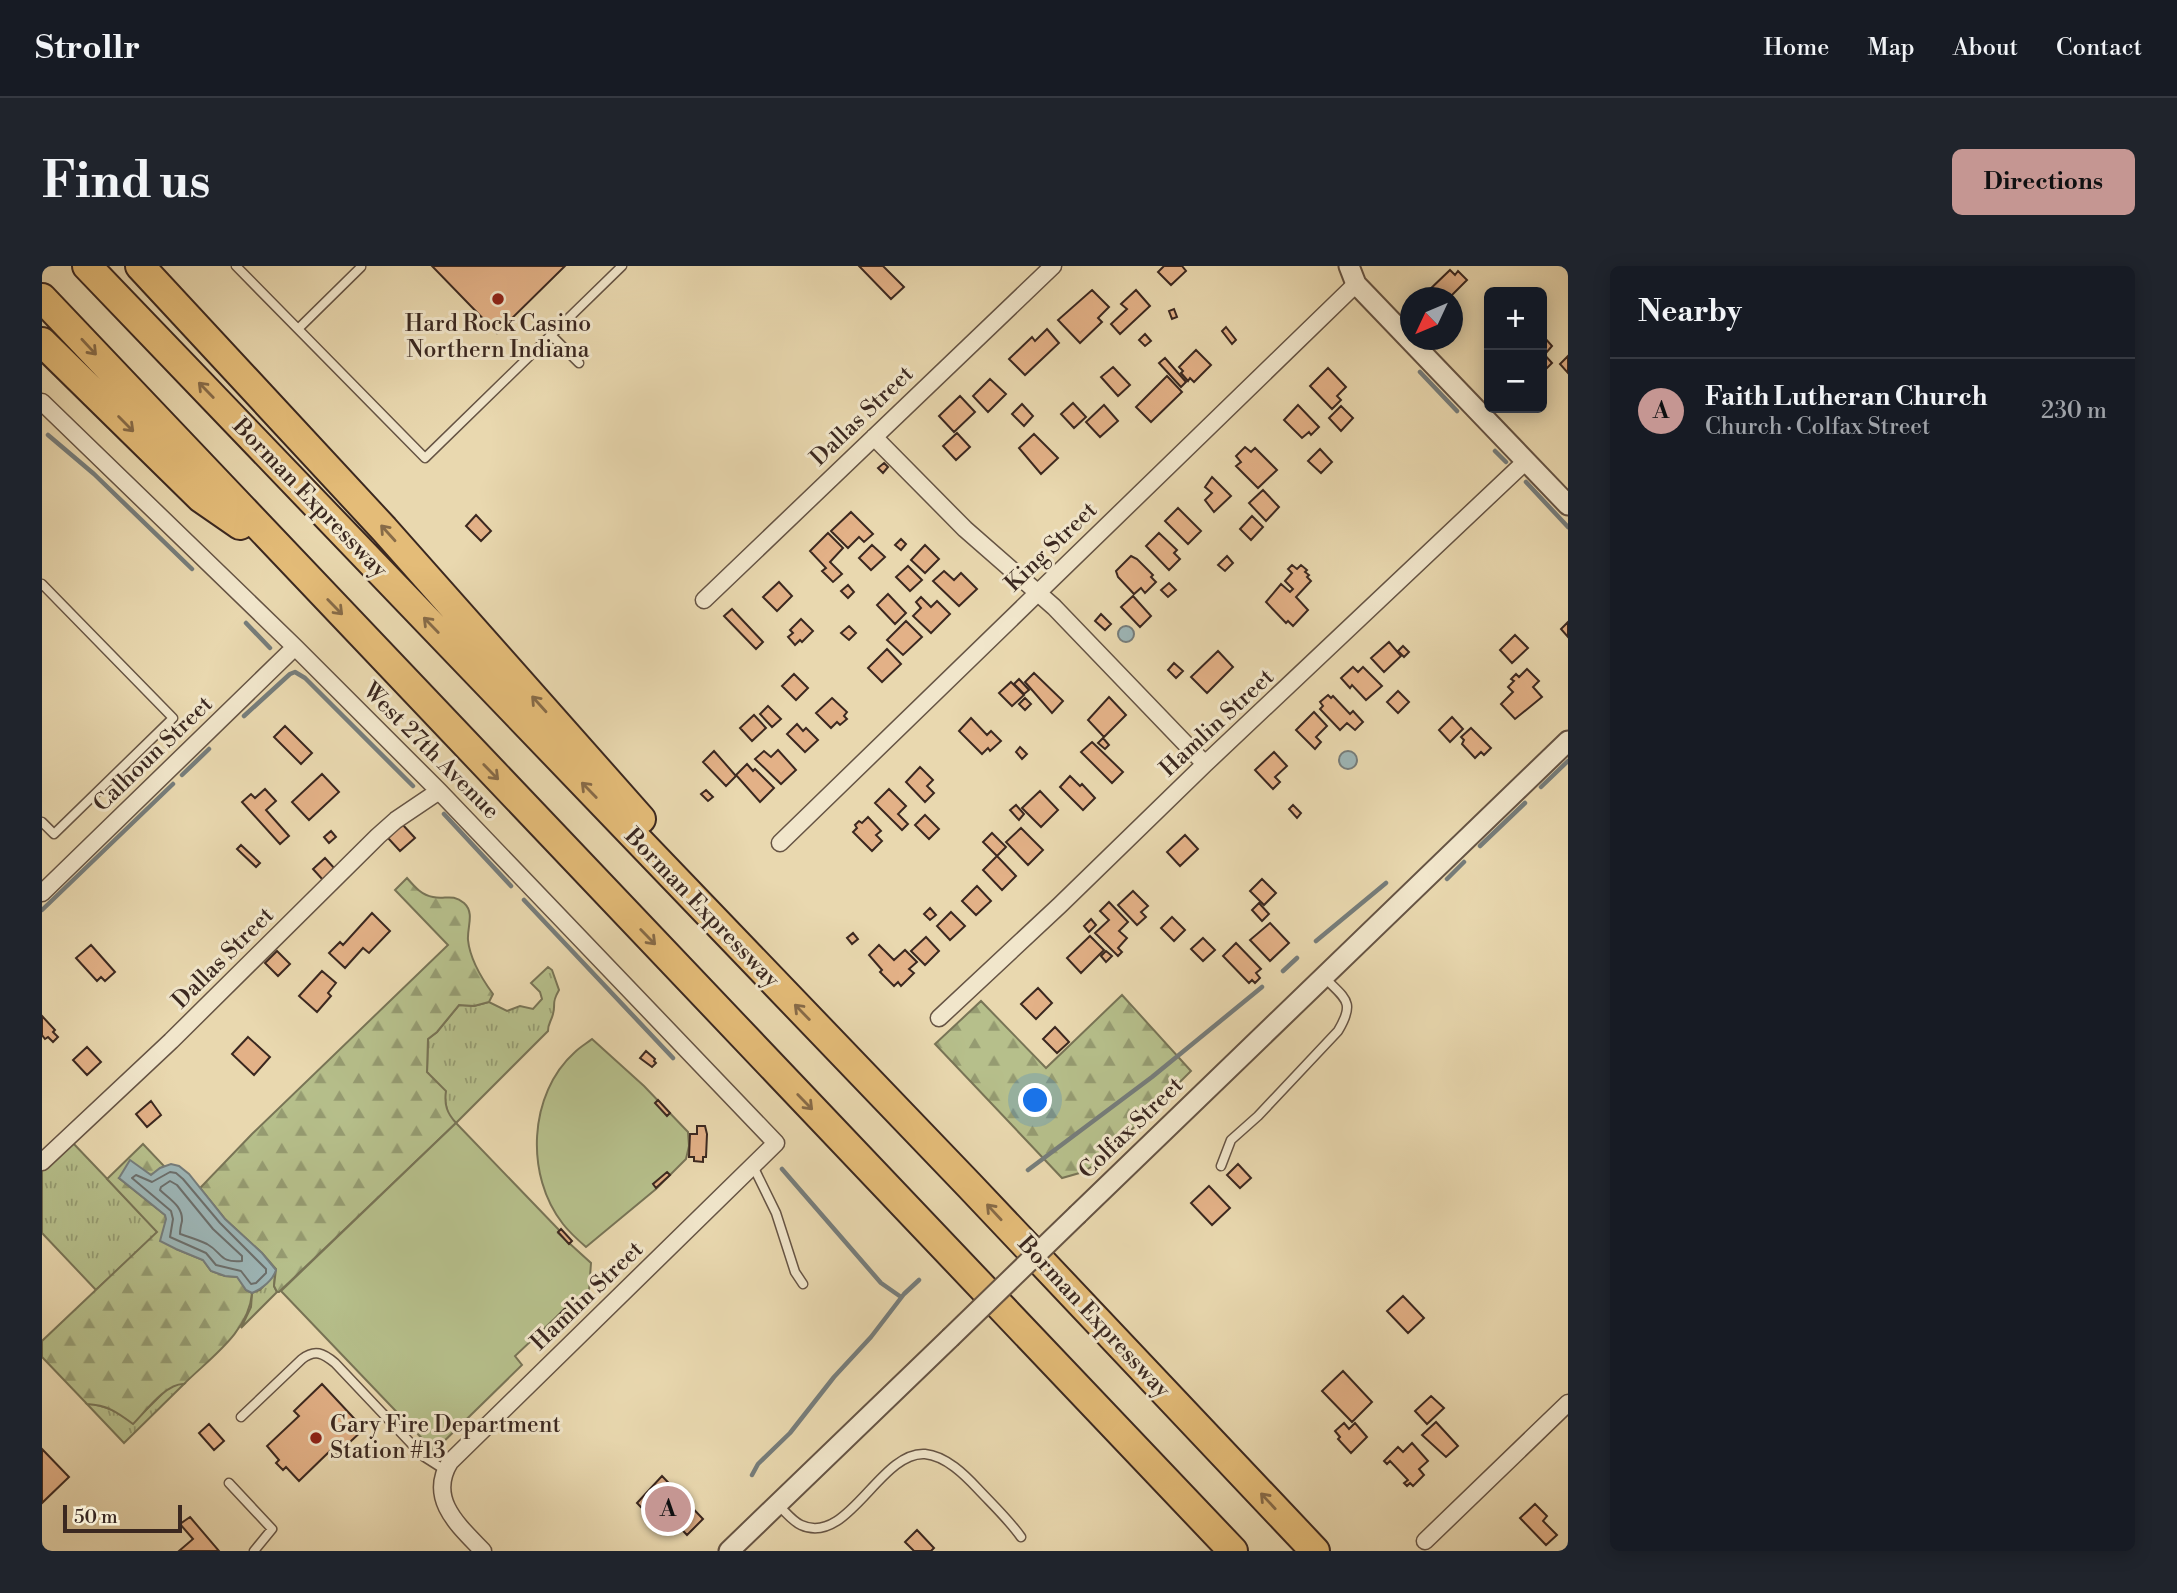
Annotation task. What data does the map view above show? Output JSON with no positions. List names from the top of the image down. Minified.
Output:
{"streets":{"highway":["Borman Expressway"],"street":["Dallas Street","King Street","Hamlin Street","West 27th Avenue","Calhoun Street","Colfax Street"]},"crossings":[["Dallas Street","West 27th Avenue"],["Hamlin Street","West 27th Avenue"],["West 27th Avenue","Calhoun Street"]],"places":["Hard Rock Casino Northern Indiana","Gary Fire Department Station #13"],"scale_bar":"50 m","north":"bottom left","page":{"header":"Strollr","nav":["Home","Map","About","Contact"],"buttons":"Directions","title":"Find us","heading":"Nearby","map_buttons":["+","−"],"list":[{"mark":"A","name":"Faith Lutheran Church","note":"Church · Colfax Street","value":"230 m"}],"pins":"A","scale":"50 m"}}
